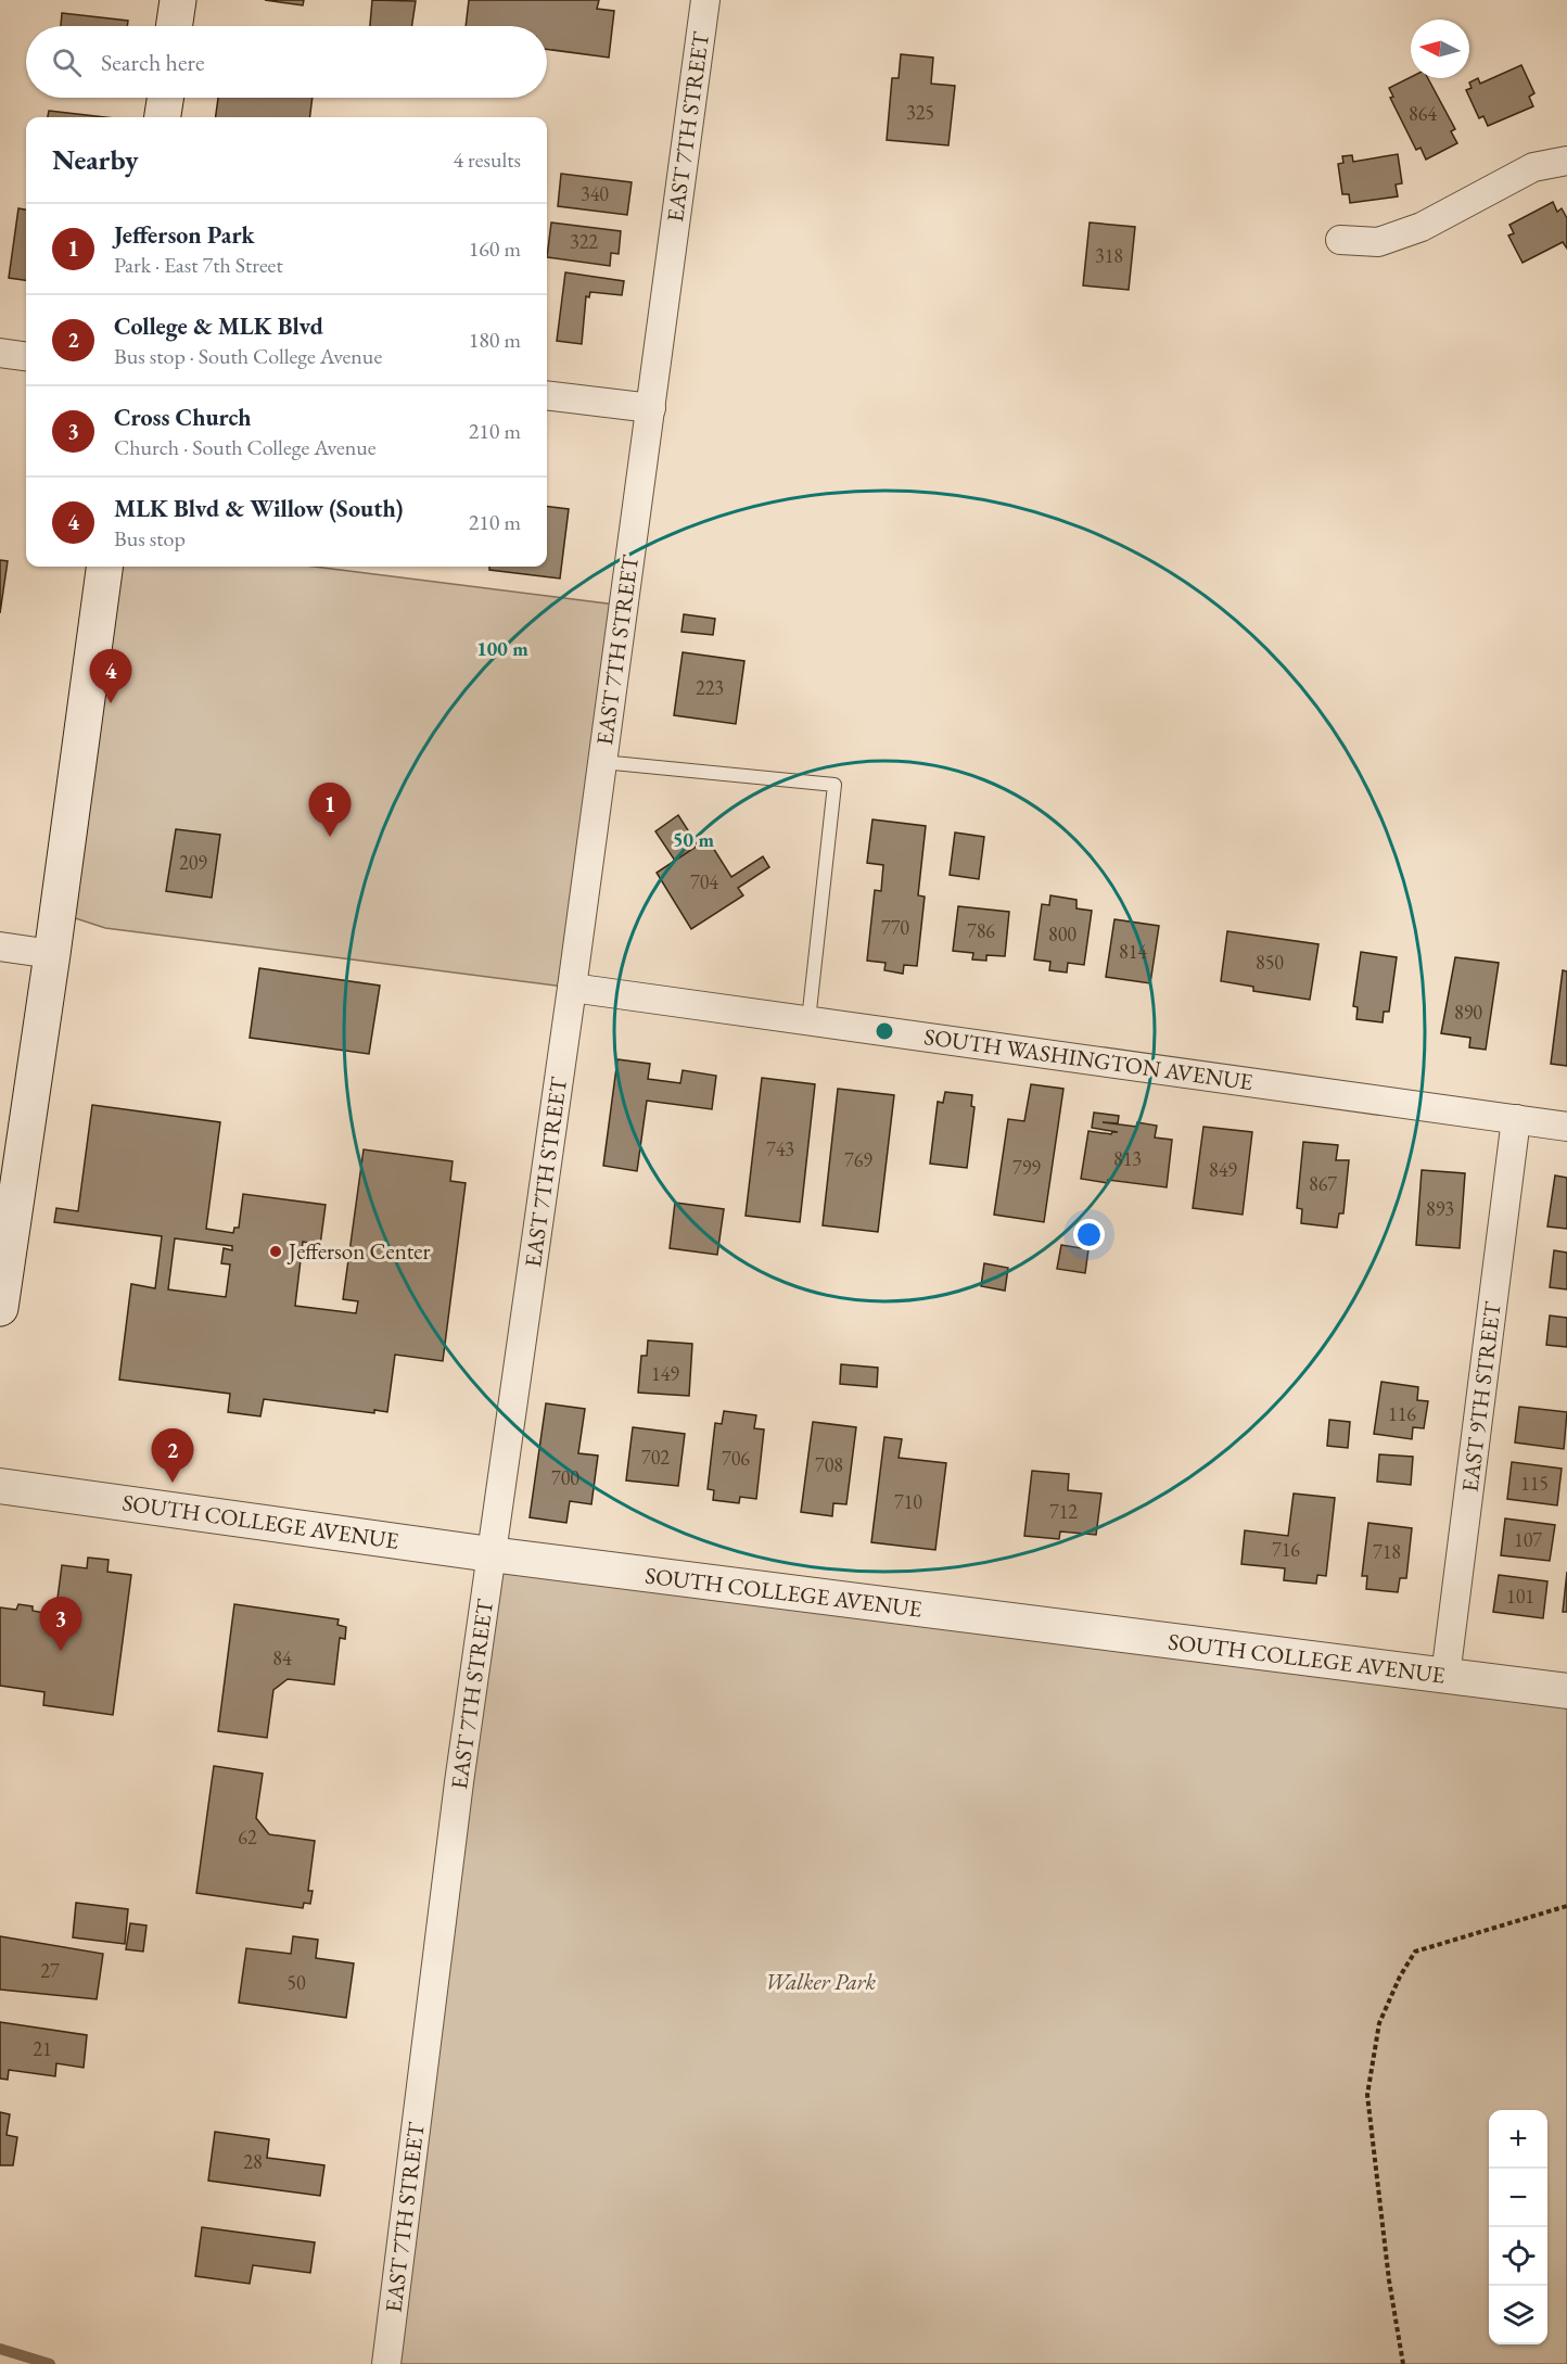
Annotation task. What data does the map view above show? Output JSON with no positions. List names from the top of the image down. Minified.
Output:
{"streets":{"street":["EAST 7TH STREET","SOUTH WASHINGTON AVENUE","EAST 9TH STREET","SOUTH COLLEGE AVENUE"]},"crossings":[["EAST 7TH STREET","SOUTH WASHINGTON AVENUE"],["EAST 7TH STREET","SOUTH COLLEGE AVENUE"],["SOUTH WASHINGTON AVENUE","EAST 9TH STREET"],["EAST 9TH STREET","SOUTH COLLEGE AVENUE"]],"parks":["Walker Park"],"places":["Jefferson Center"],"house_numbers":["325","864","340","322","318","223","209","704","770","786","800","814","850","890","743","813","769","799","849","867","893","149","116","702","706","708","700","115","710","712","107","716","718","101","84","62","27","50","21","28"],"north":"left","page":{"search":"Search here","heading":["Nearby","4 results"],"list":[{"mark":"1","name":"Jefferson Park","note":"Park · East 7th Street","value":"160 m"},{"mark":"2","name":"College & MLK Blvd","note":"Bus stop · South College Avenue","value":"180 m"},{"mark":"3","name":"Cross Church","note":"Church · South College Avenue","value":"210 m"},{"mark":"4","name":"MLK Blvd & Willow (South)","note":"Bus stop","value":"210 m"}],"pins":["4","1","2","3"],"map_buttons":["+","−"]},"rings":["100 m","50 m"]}
